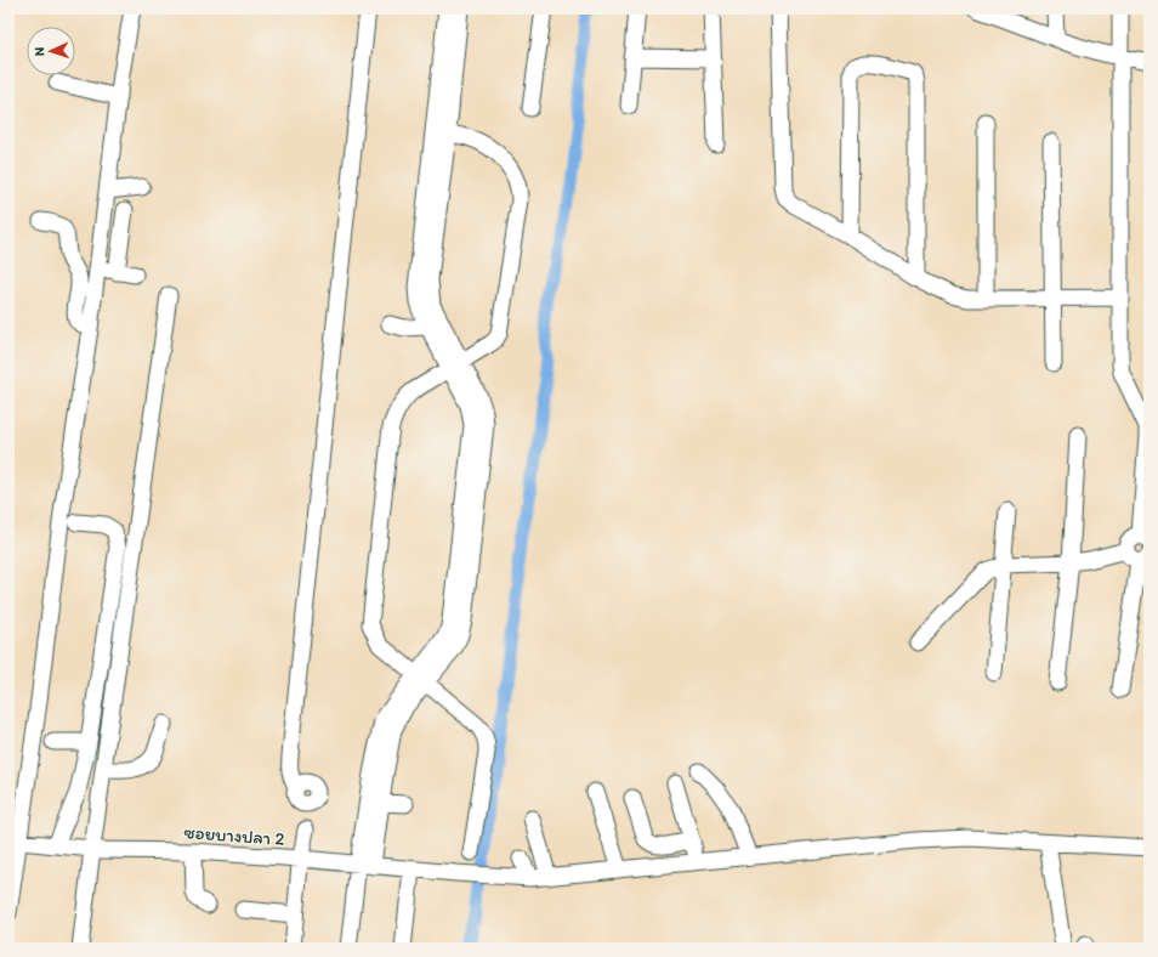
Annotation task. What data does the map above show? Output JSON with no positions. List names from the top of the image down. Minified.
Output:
{"streets":{"street":["ซอยบางปลา 2"]},"north":"left"}
